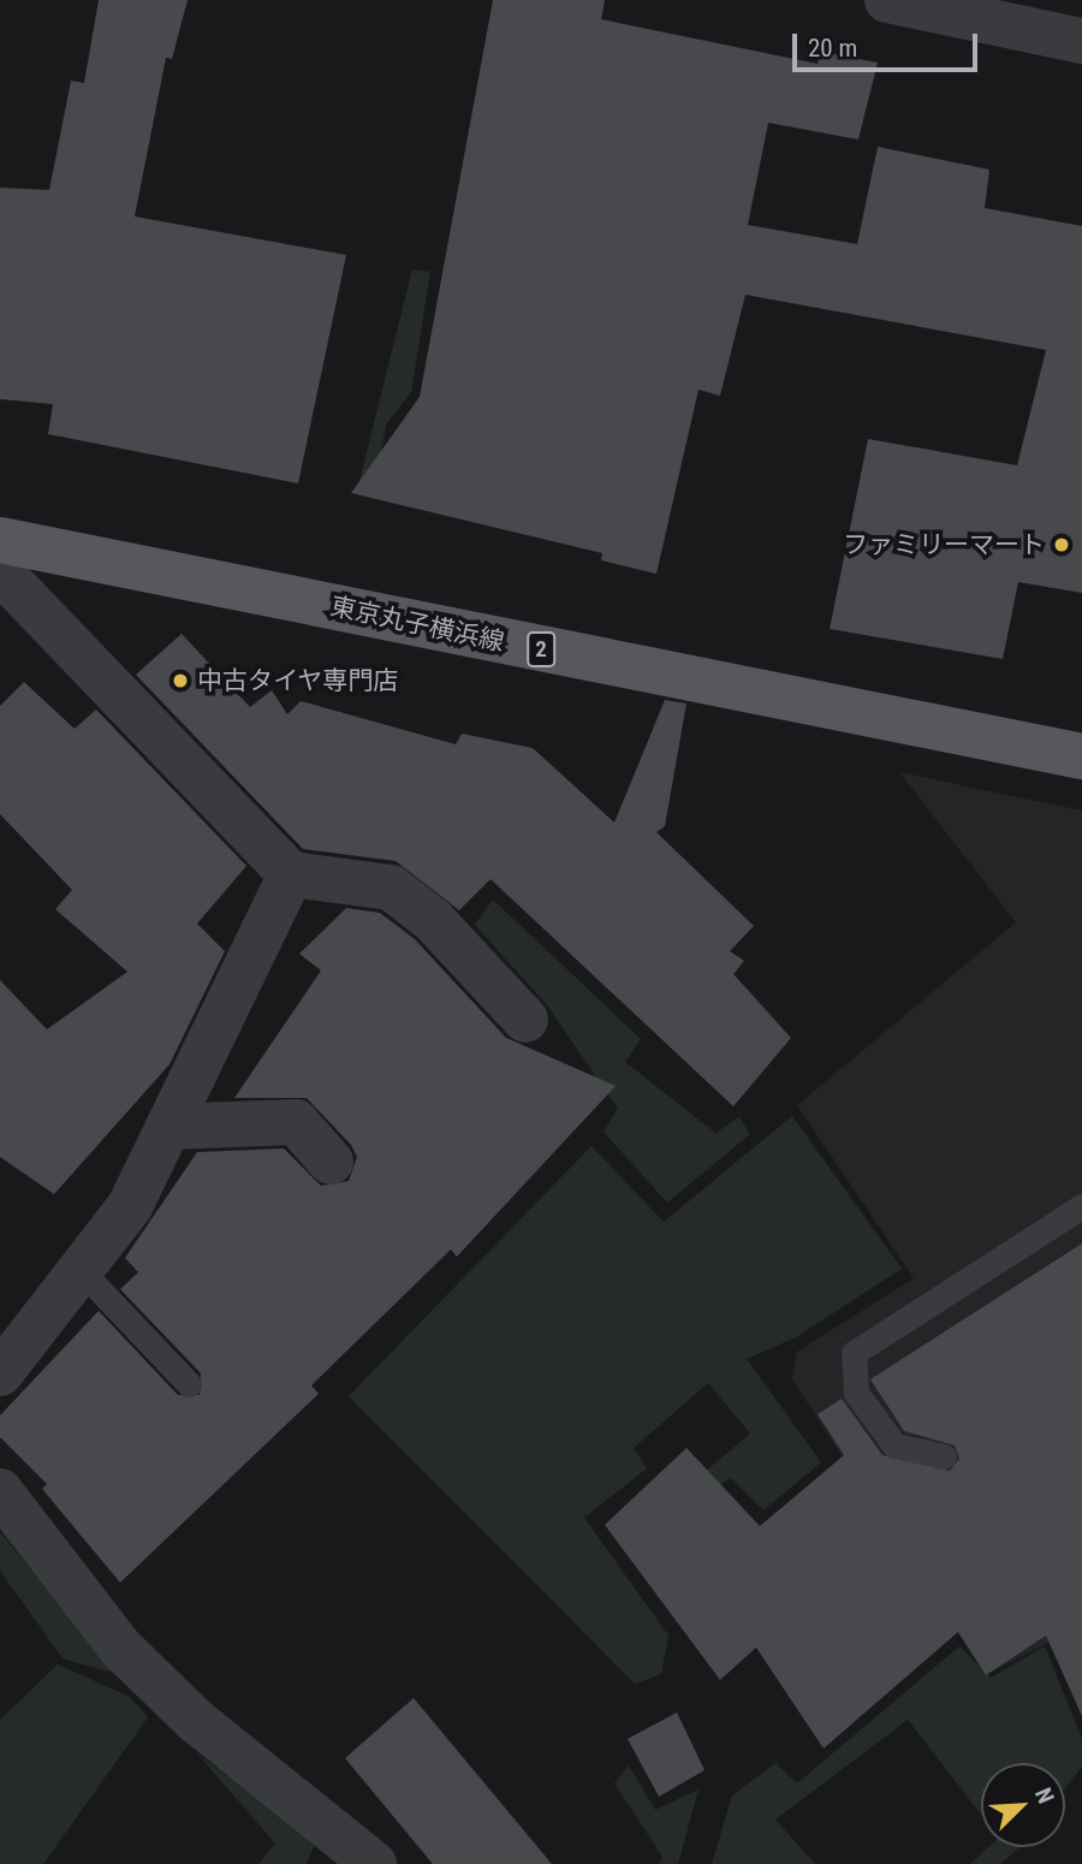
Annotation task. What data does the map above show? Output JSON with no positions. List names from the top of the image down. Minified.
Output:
{"streets":{"main road":["東京丸子横浜線","2"]},"places":["ファミリーマート","中古タイヤ専門店"],"scale_bar":"20 m","north":"top right"}
